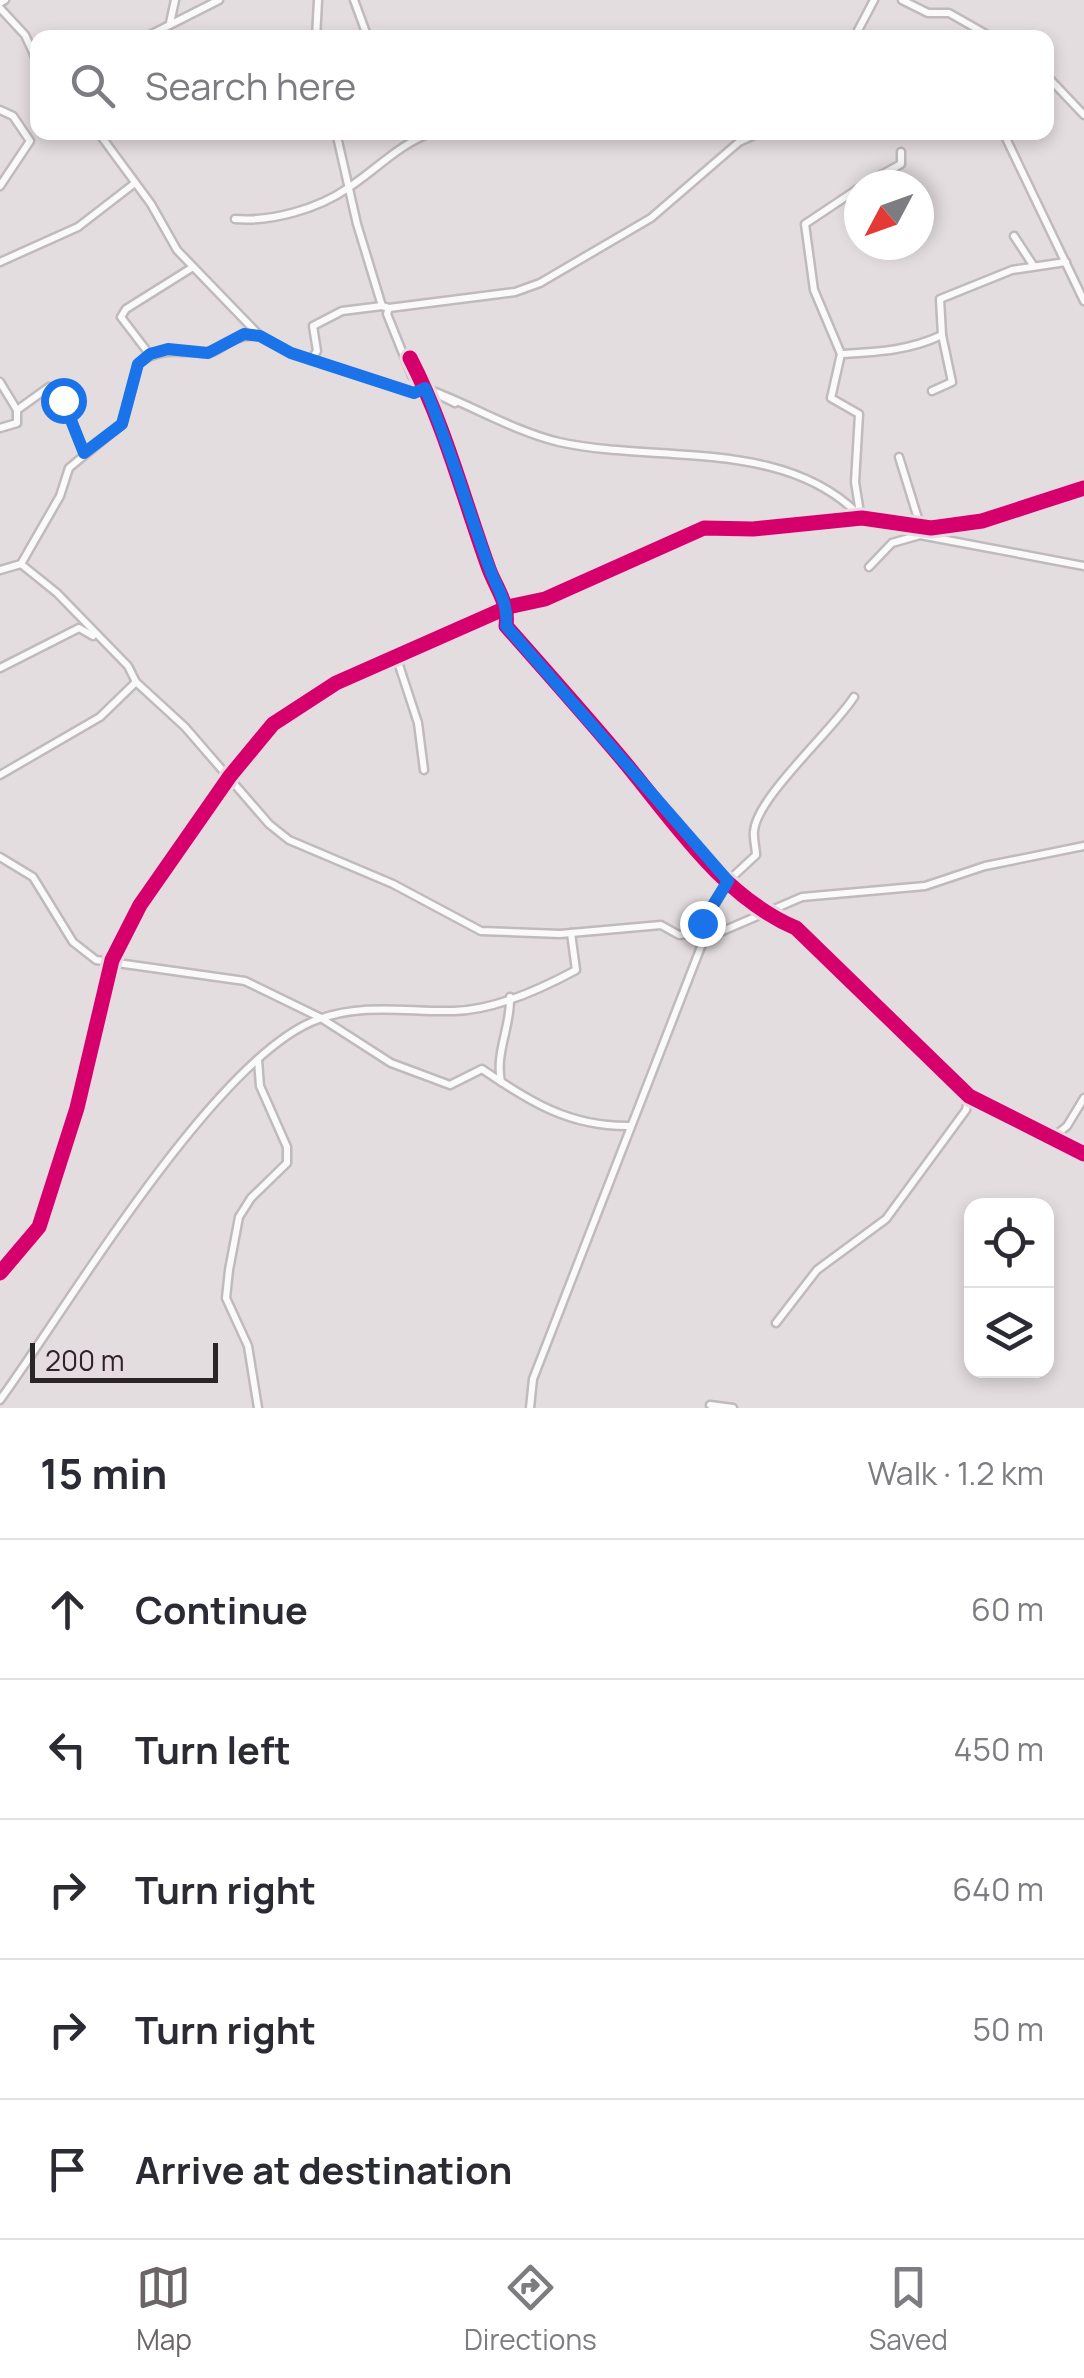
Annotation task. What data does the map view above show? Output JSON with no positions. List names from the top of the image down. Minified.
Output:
{"scale_bar":"200 m","north":"bottom left","page":{"search":"Search here","scale":"200 m","heading":["15 min","Walk · 1.2 km"],"list":[["Continue","60 m"],["Turn left","450 m"],["Turn right","640 m"],["Turn right","50 m"],"Arrive at destination"],"nav":["Map","Directions","Saved"]}}
